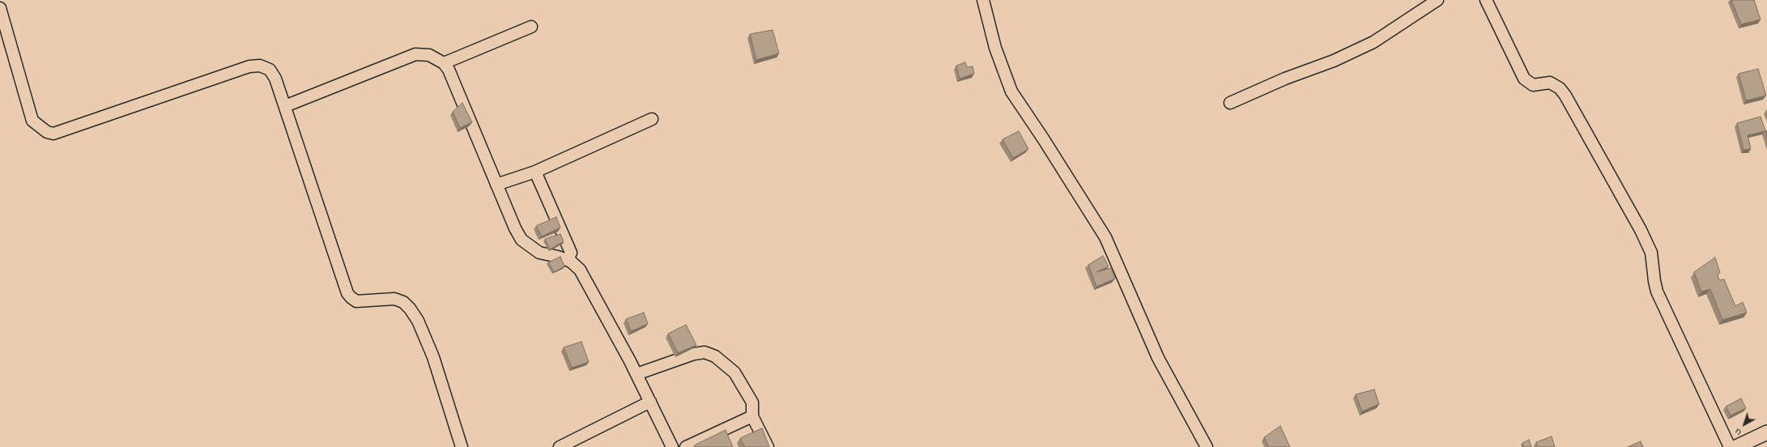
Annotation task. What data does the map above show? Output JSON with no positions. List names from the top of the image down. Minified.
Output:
{"north":"bottom left"}
